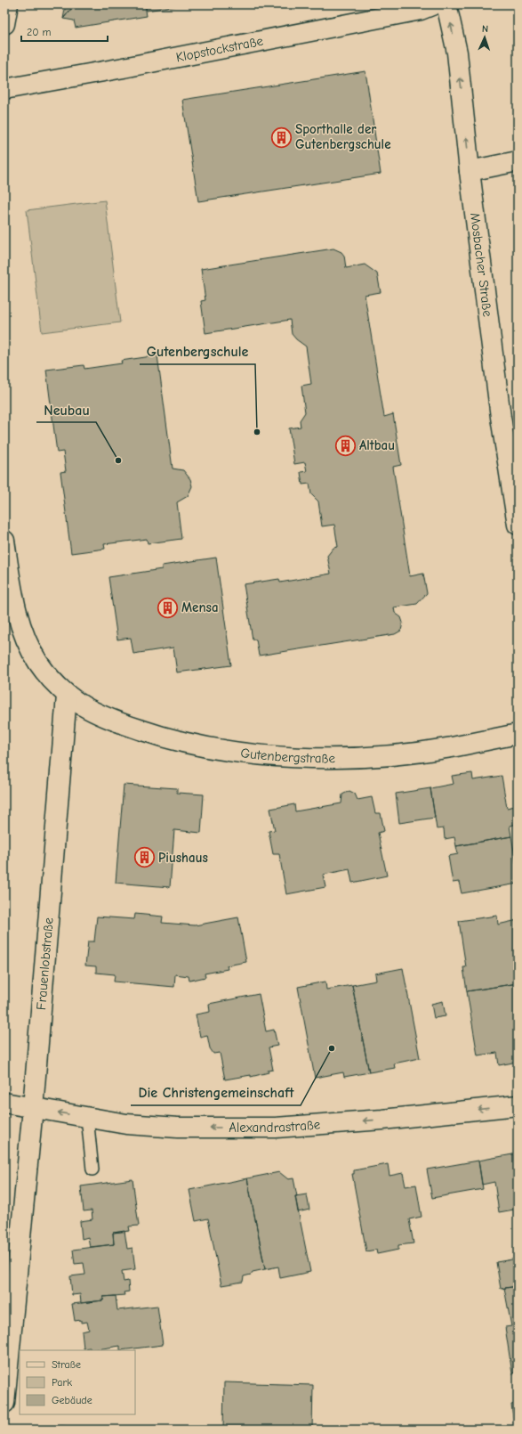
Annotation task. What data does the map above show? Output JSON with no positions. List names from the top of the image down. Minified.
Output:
{"streets":{"street":["Klopstockstraße","Mosbacher Straße","Gutenbergstraße","Frauenlobstraße","Alexandrastraße"]},"crossings":[["Gutenbergstraße","Frauenlobstraße"],["Frauenlobstraße","Alexandrastraße"]],"one_way":["Alexandrastraße"],"places":{"building":["Sporthalle der Gutenbergschule","Altbau","Mensa","Piushaus"],"other":["Gutenbergschule","Neubau","Die Christengemeinschaft"]},"legend":["Straße","Park","Gebäude"],"scale_bar":"20 m","north":"top"}
